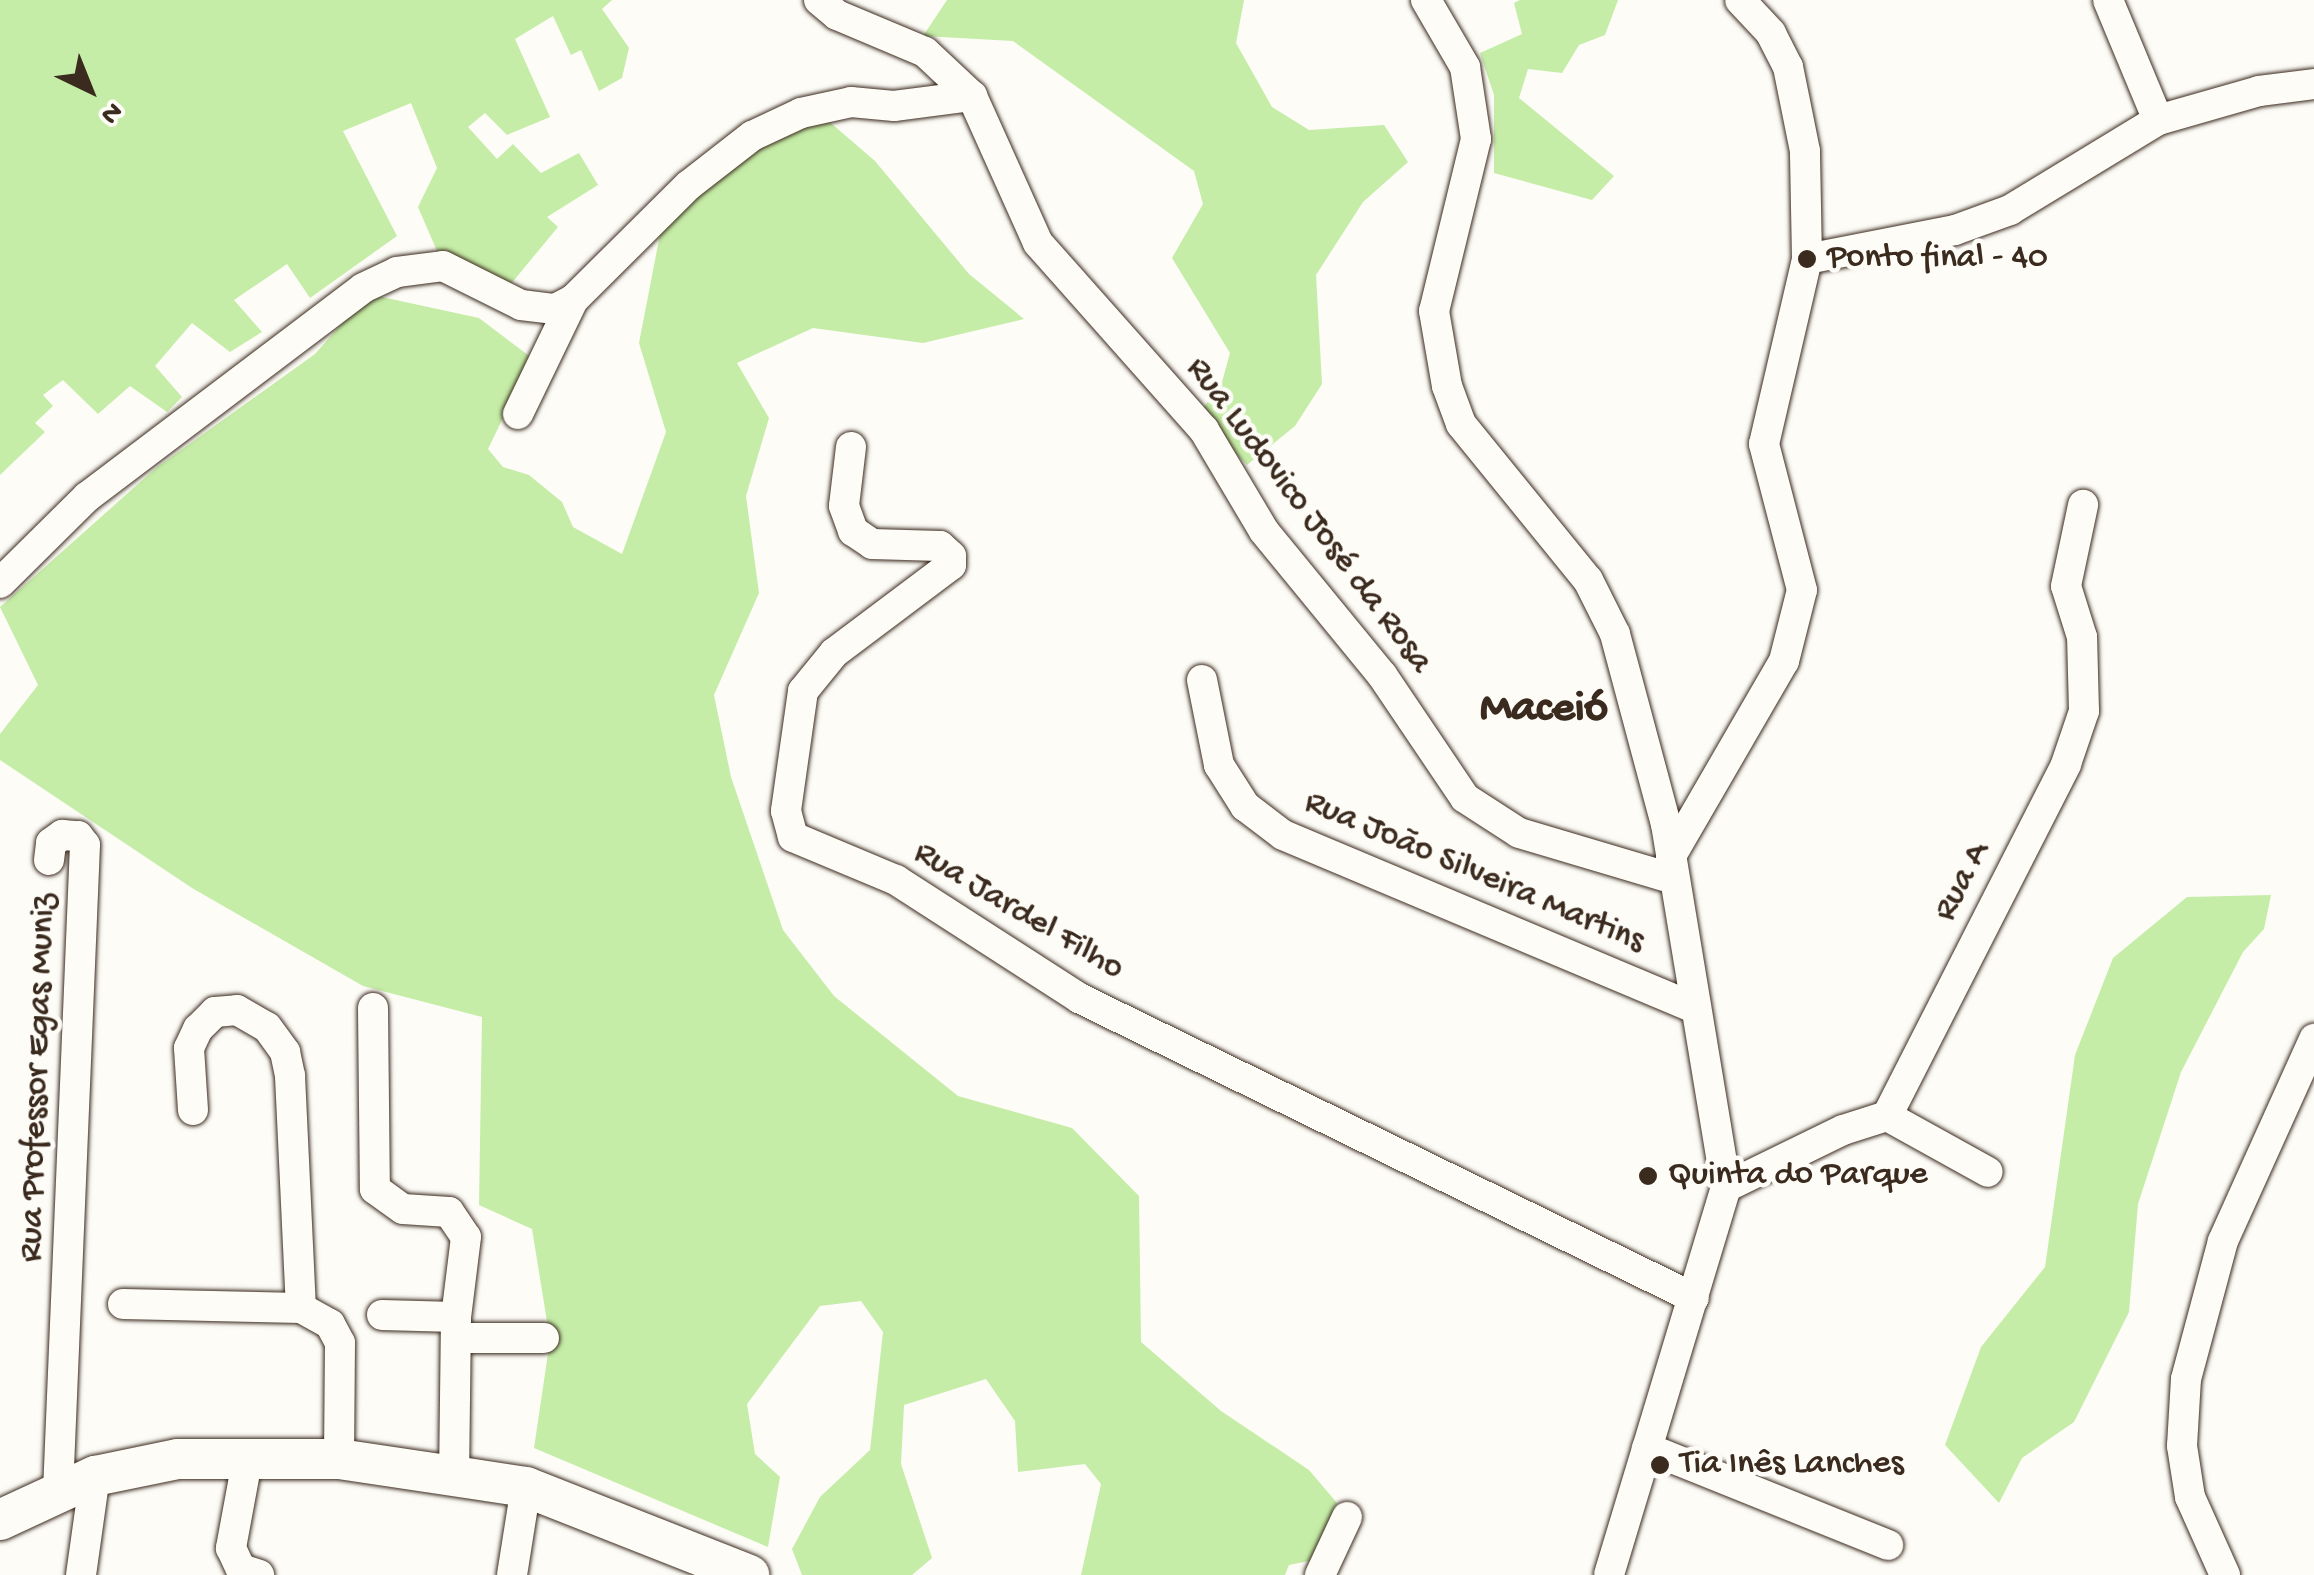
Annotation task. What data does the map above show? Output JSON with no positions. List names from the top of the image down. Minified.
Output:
{"streets":{"street":["Rua Ludovico José da Rosa","Rua João Silveira Martins","Rua A","Rua Jardel Filho","Rua Professor Egas Muniz"]},"districts":["Maceió"],"places":["Ponto final - 40","Quinta do Parque","Tia Inês Lanches"],"north":"bottom right"}
